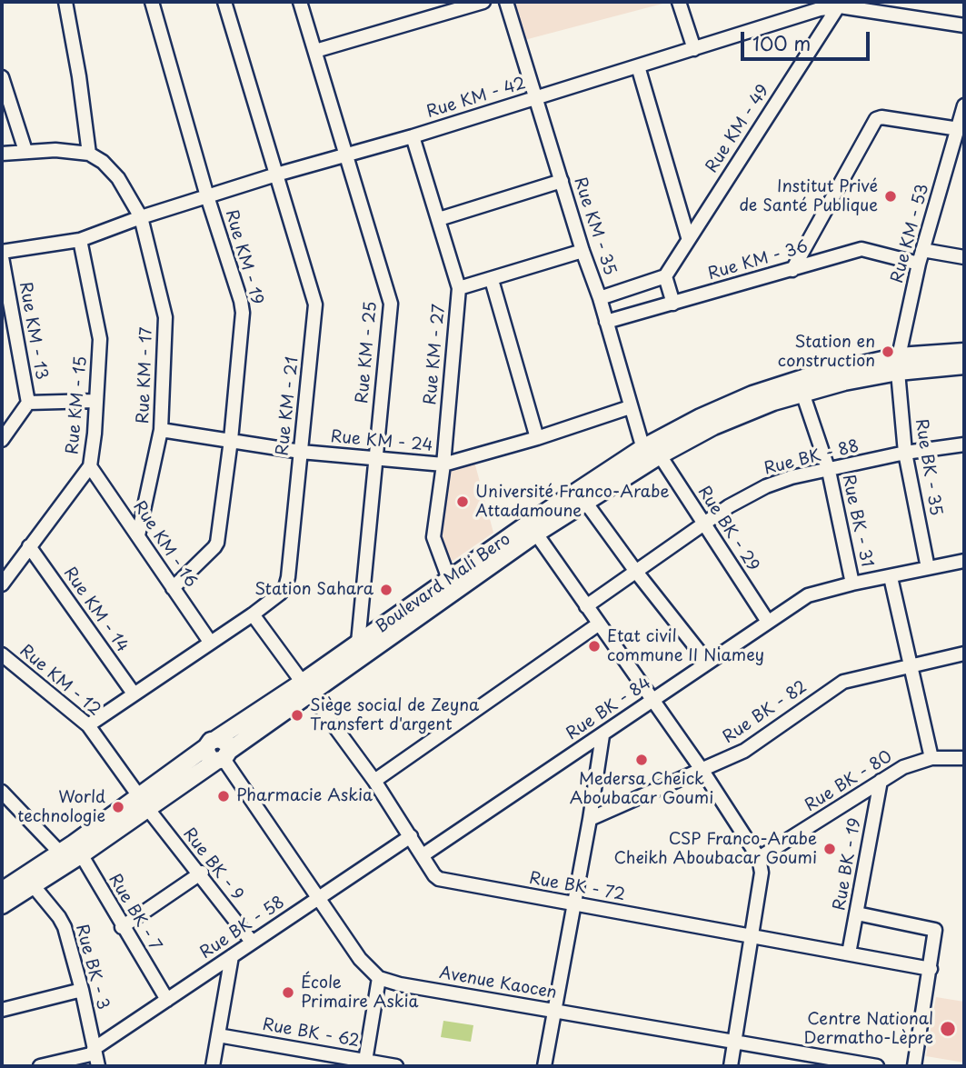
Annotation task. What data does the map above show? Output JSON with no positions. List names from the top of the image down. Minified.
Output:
{"streets":{"main road":["Boulevard Mali Bero"],"street":["Rue KM - 42","Rue KM - 49","Rue KM - 35","Rue KM - 53","Rue KM - 19","Rue KM - 36","Rue KM - 13","Rue KM - 25","Rue KM - 27","Rue KM - 17","Rue KM - 15","Rue KM - 21","Rue KM - 24","Rue BK - 88","Rue BK - 35","Rue BK - 31","Rue BK - 29","Rue KM - 16","Rue KM - 14","Rue KM - 12","Rue BK - 84","Rue BK - 82","Rue BK - 80","Rue BK - 9","Rue BK - 19","Rue BK - 72","Rue BK - 7","Rue BK - 58","Rue BK - 3","Avenue Kaocen","Rue BK - 62"]},"crossings":[["Rue KM - 42","Rue KM - 49"],["Rue KM - 42","Rue KM - 35"],["Rue KM - 42","Rue KM - 19"],["Rue KM - 42","Rue KM - 25"],["Rue KM - 42","Rue KM - 27"],["Rue KM - 42","Rue KM - 17"],["Rue KM - 42","Rue KM - 15"],["Rue KM - 42","Rue KM - 21"],["Rue KM - 35","Rue KM - 36"],["Rue KM - 35","Rue KM - 24"],["Rue KM - 35","Rue BK - 29"],["Rue KM - 35","Boulevard Mali Bero"],["Rue KM - 53","Rue KM - 36"],["Rue KM - 53","Rue BK - 35"],["Rue KM - 53","Boulevard Mali Bero"],["Rue KM - 19","Rue KM - 24"],["Rue KM - 19","Rue KM - 16"],["Rue KM - 25","Rue KM - 24"],["Rue KM - 25","Boulevard Mali Bero"],["Rue KM - 27","Rue KM - 24"],["Rue KM - 27","Boulevard Mali Bero"],["Rue KM - 17","Rue KM - 24"],["Rue KM - 17","Rue KM - 16"],["Rue KM - 15","Rue KM - 16"],["Rue KM - 15","Rue KM - 14"],["Rue KM - 21","Rue KM - 24"],["Rue KM - 21","Rue KM - 16"],["Rue KM - 21","Rue KM - 14"],["Rue KM - 21","Rue KM - 12"],["Rue KM - 21","Rue BK - 72"],["Rue BK - 88","Rue BK - 35"],["Rue BK - 88","Rue BK - 31"],["Rue BK - 88","Rue BK - 29"],["Rue BK - 35","Boulevard Mali Bero"],["Rue BK - 35","Rue BK - 84"],["Rue BK - 31","Boulevard Mali Bero"],["Rue BK - 31","Rue BK - 84"],["Rue BK - 29","Boulevard Mali Bero"],["Rue BK - 29","Rue BK - 84"],["Boulevard Mali Bero","Rue KM - 12"],["Boulevard Mali Bero","Rue BK - 9"],["Boulevard Mali Bero","Rue BK - 72"],["Boulevard Mali Bero","Rue BK - 7"],["Boulevard Mali Bero","Rue BK - 3"],["Rue KM - 12","Rue BK - 9"],["Rue BK - 84","Rue BK - 72"],["Rue BK - 80","Rue BK - 19"],["Rue BK - 9","Rue BK - 58"],["Rue BK - 19","Rue BK - 72"],["Rue BK - 72","Rue BK - 58"],["Rue BK - 7","Rue BK - 58"],["Rue BK - 58","Rue BK - 3"]],"places":["Institut Privé de Santé Publique","Station en construction","Université Franco-Arabe Attadamoune","Station Sahara","Etat civil commune II Niamey","Siège social de Zeyna Transfert d'argent","Medersa Cheick Aboubacar Goumi","Pharmacie Askia","World technologie","CSP Franco-Arabe Cheikh Aboubacar Goumi","École Primaire Askia","Centre National Dermatho-Lèpre"],"scale_bar":"100 m"}
